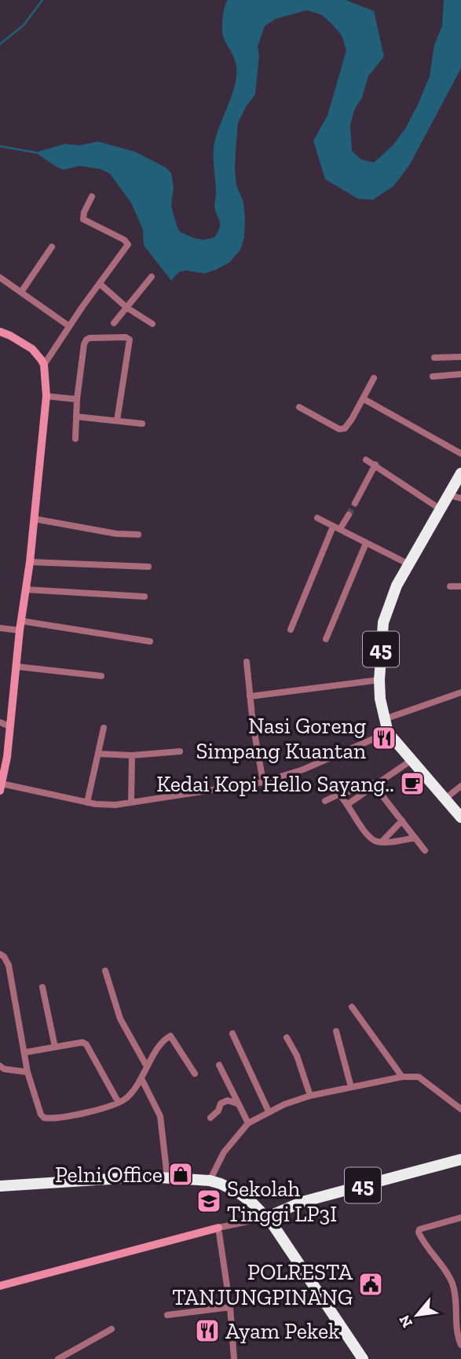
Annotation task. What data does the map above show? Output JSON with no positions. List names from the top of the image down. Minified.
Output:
{"streets":{"highway":["45"]},"places":{"restaurant":["Nasi Goreng Simpang Kuantan","Ayam Pekek"],"cafe":["Kedai Kopi Hello Sayang.."],"shop":["Pelni Office"],"school or university":["Sekolah Tinggi LP3I"],"public building":["POLRESTA TANJUNGPINANG"]},"north":"bottom left"}
